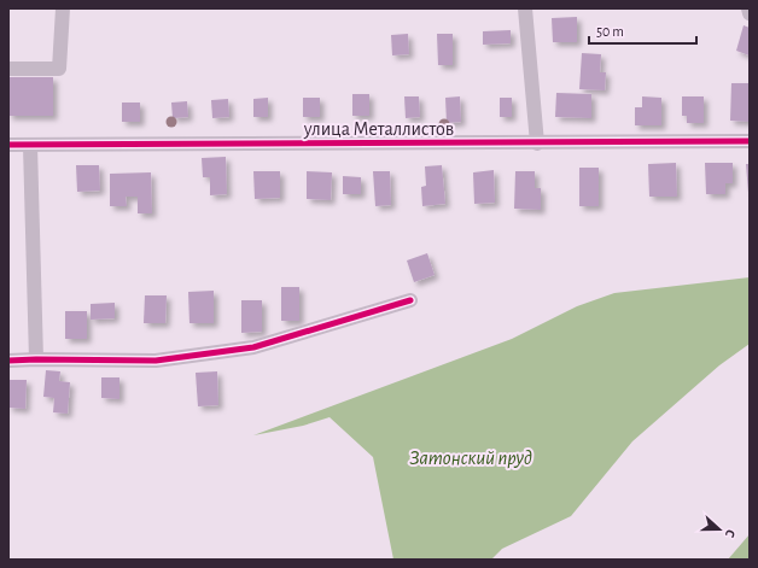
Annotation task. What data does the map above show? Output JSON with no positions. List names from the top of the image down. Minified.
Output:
{"streets":{"street":["улица Металлистов"]},"water":["Затонский пруд"],"scale_bar":"50 m","north":"right"}
